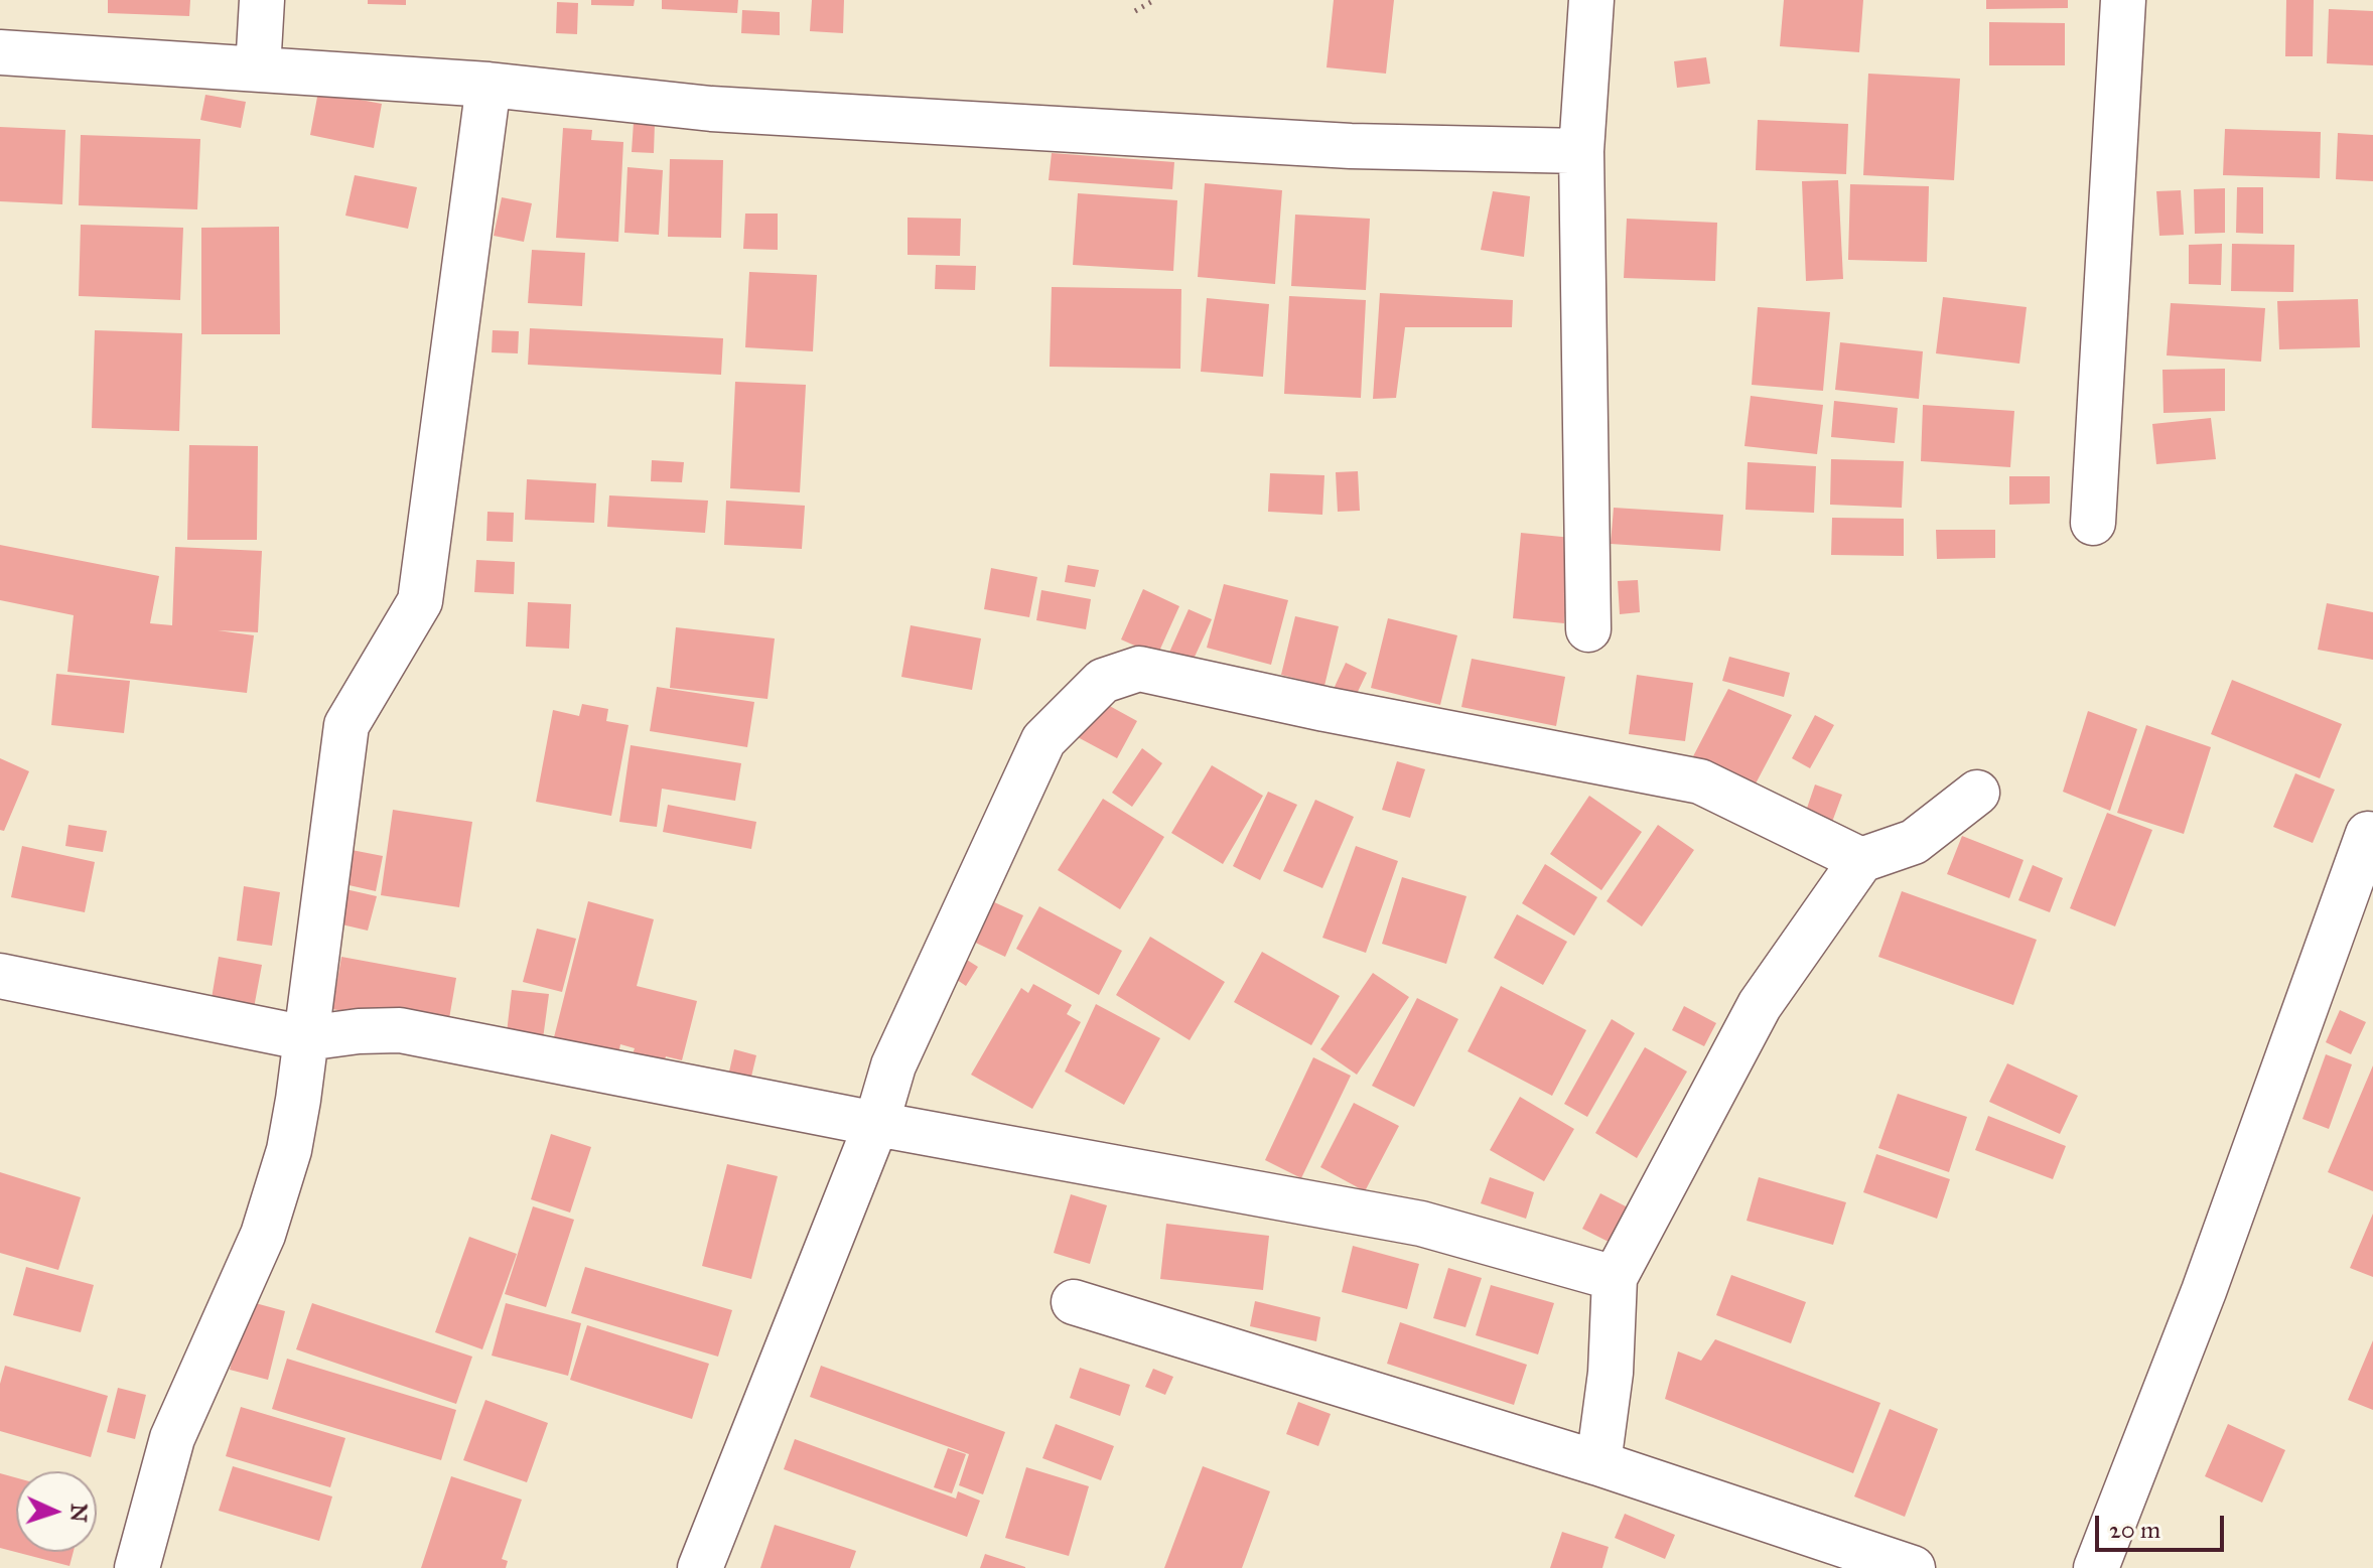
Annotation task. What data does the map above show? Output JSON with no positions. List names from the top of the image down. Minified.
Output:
{"scale_bar":"20 m","north":"right"}
